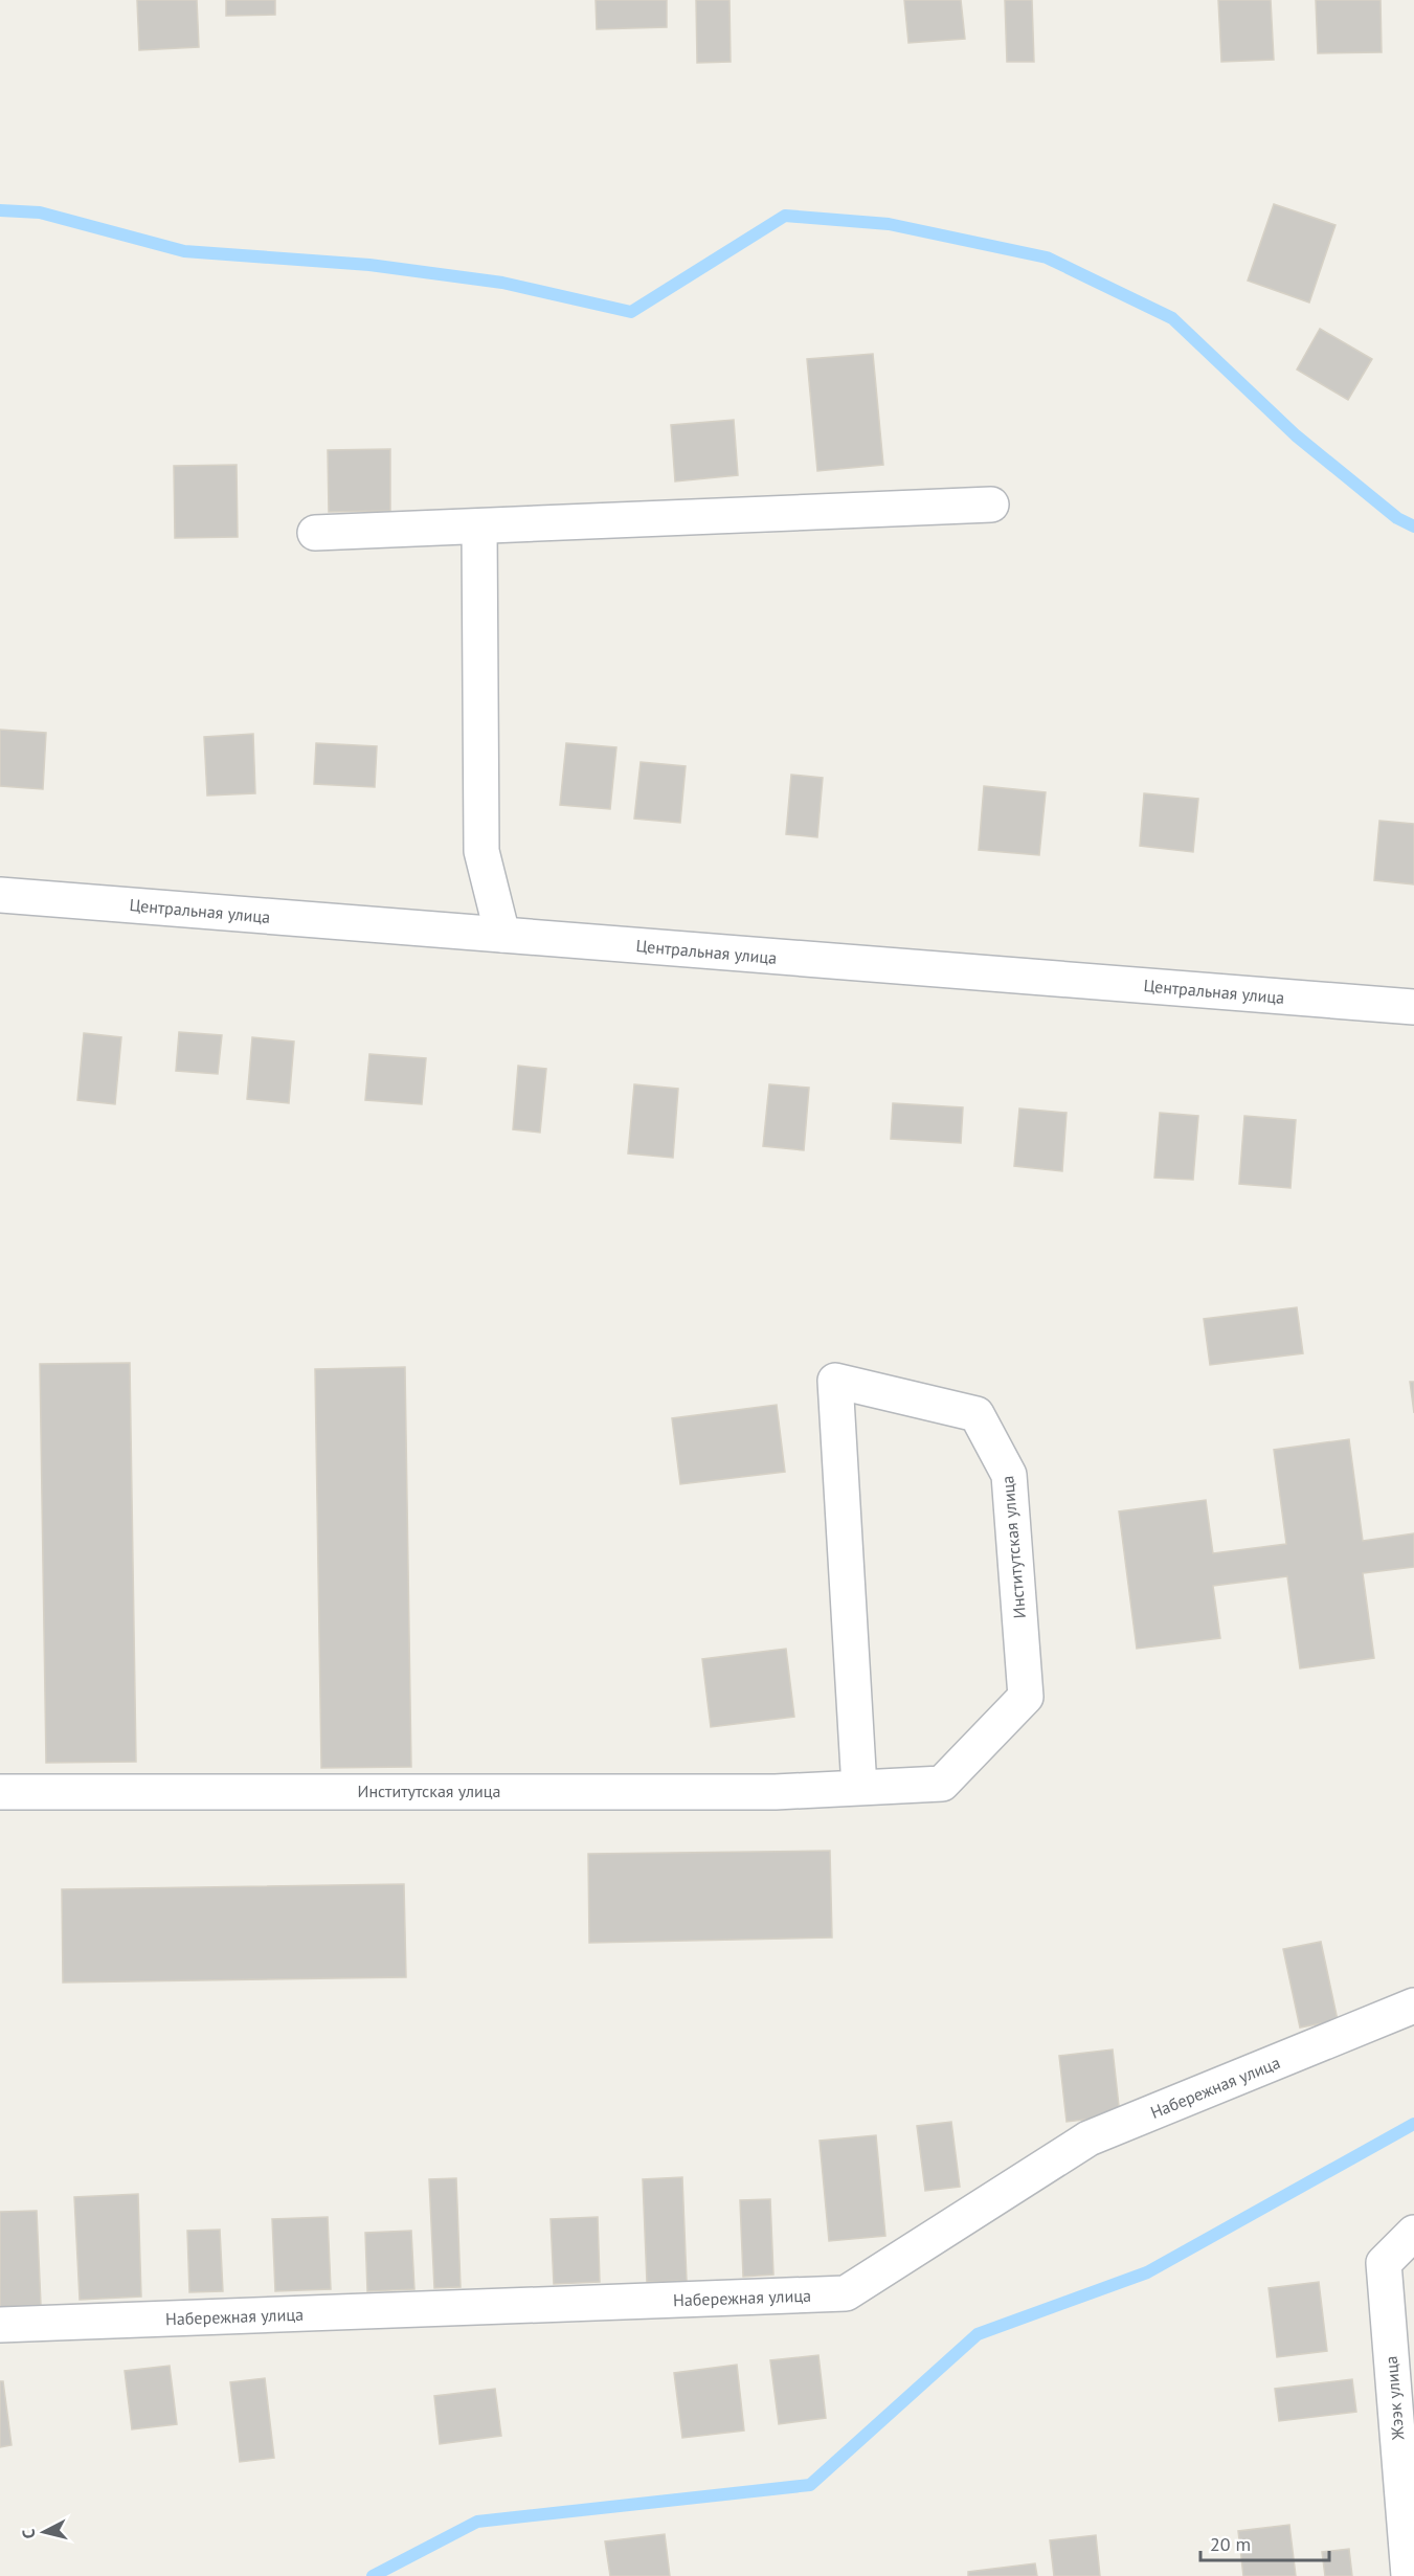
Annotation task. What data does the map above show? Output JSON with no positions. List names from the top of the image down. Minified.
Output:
{"streets":{"street":["Центральная улица","Институтская улица","Набережная улица","Жээк улица"]},"scale_bar":"20 m","north":"left"}
